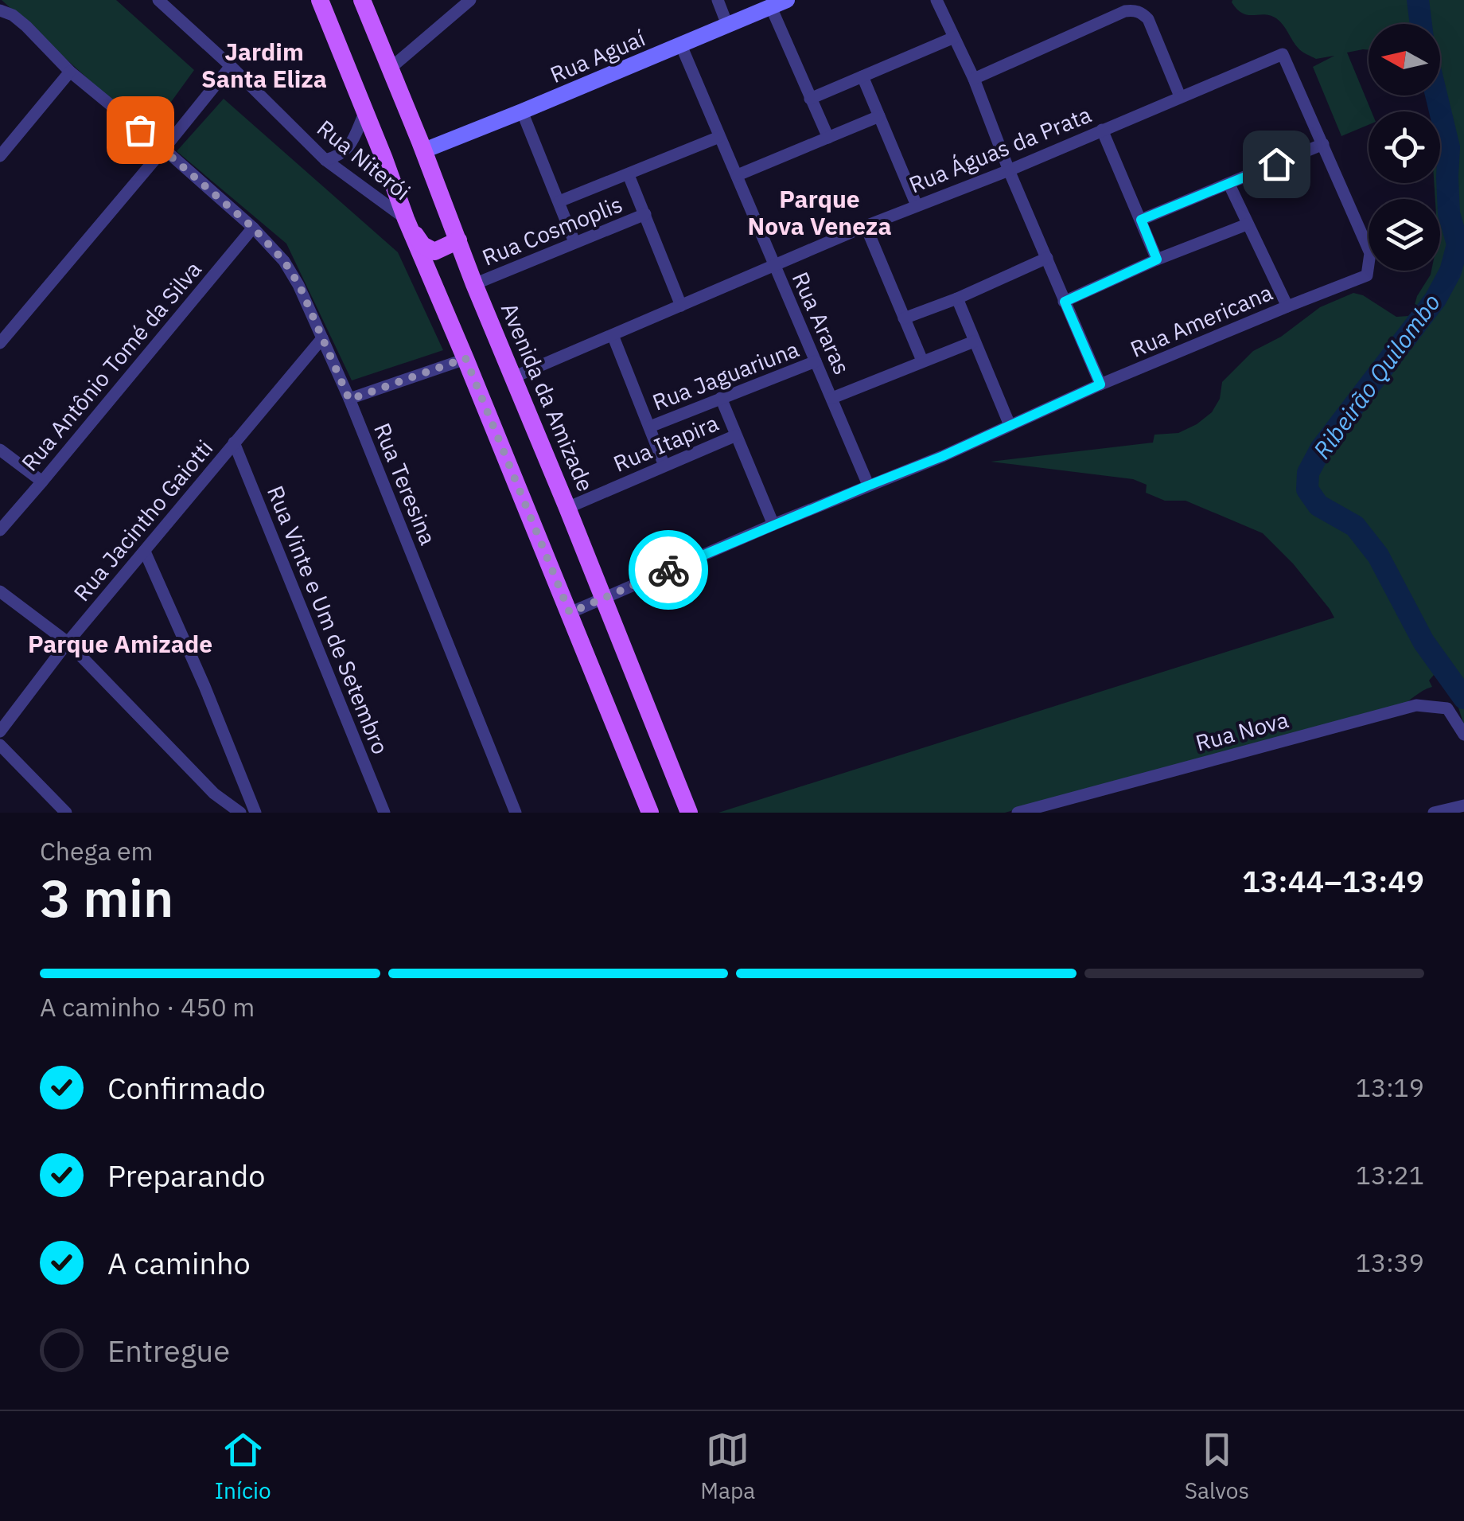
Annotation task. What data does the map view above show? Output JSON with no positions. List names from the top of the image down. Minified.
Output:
{"streets":{"main road":["Avenida da Amizade"],"street":["Rua Aguaí","Rua Águas da Prata","Rua Niterói","Rua Cosmoplis","Rua Americana","Rua Araras","Rua Antônio Tomé da Silva","Rua Jaguariuna","Rua Itapira","Rua Teresina","Rua Jacintho Gaiotti","Rua Vinte e Um de Setembro","Rua Nova"]},"crossings":[["Rua Aguaí","Rua Araras"],["Rua Aguaí","Avenida da Amizade"],["Rua Águas da Prata","Rua Americana"],["Rua Águas da Prata","Rua Araras"],["Rua Águas da Prata","Avenida da Amizade"],["Rua Cosmoplis","Avenida da Amizade"],["Rua Americana","Rua Araras"],["Rua Americana","Avenida da Amizade"],["Rua Araras","Rua Jaguariuna"],["Rua Antônio Tomé da Silva","Rua Teresina"],["Avenida da Amizade","Rua Itapira"],["Rua Teresina","Rua Jacintho Gaiotti"],["Rua Jacintho Gaiotti","Rua Vinte e Um de Setembro"]],"districts":["Jardim Santa Eliza","Parque Nova Veneza","Parque Amizade"],"water":["Ribeirão Quilombo"],"north":"left","page":{"heading":["3 min","Chega em","13:44–13:49"],"bar":"A caminho · 450 m","list":[["Confirmado","13:19"],["Preparando","13:21"],["A caminho","13:39"],"Entregue"],"tabs":["Início","Mapa","Salvos"]}}
